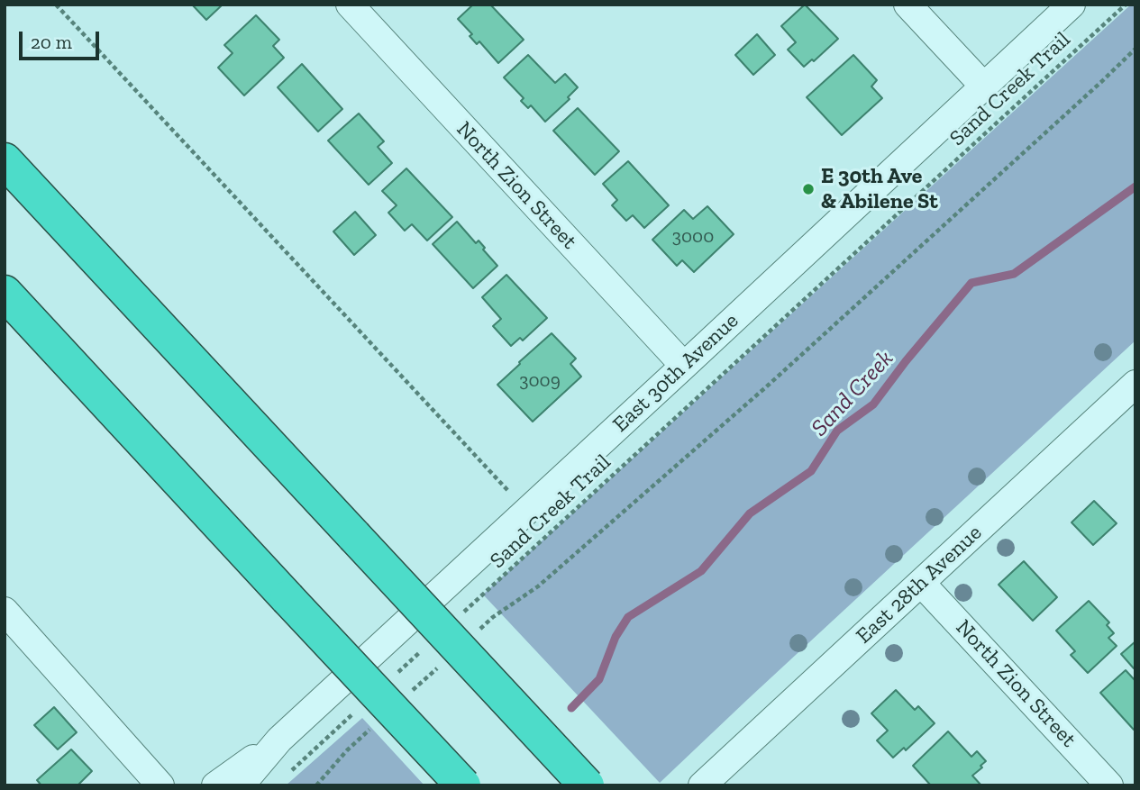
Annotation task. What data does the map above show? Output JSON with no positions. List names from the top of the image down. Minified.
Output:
{"streets":{"street":["North Zion Street","East 30th Avenue","East 28th Avenue"],"path":["Sand Creek Trail"]},"crossings":[["North Zion Street","East 30th Avenue"],["North Zion Street","East 28th Avenue"]],"water":["Sand Creek"],"places":["E 30th Ave & Abilene St"],"house_numbers":["3000","3009"],"scale_bar":"20 m"}
